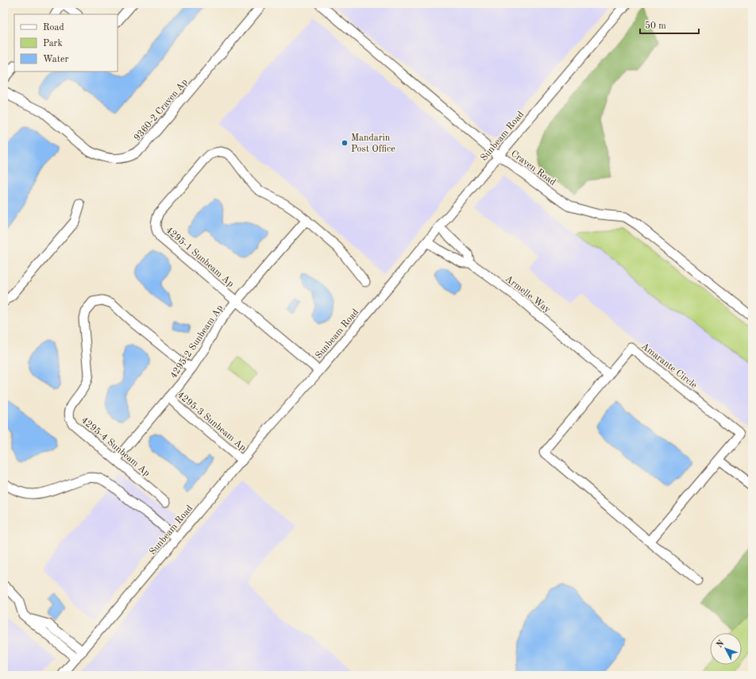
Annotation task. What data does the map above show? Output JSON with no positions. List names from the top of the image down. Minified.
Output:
{"streets":{"street":["9360-2 Craven Ap","Sunbeam Road","Craven Road","4295-1 Sunbeam Ap","Armelle Way","4295-2 Sunbeam Ap","Amarante Circle","4295-3 Sunbeam Ap","4295-4 Sunbeam Ap"]},"crossings":[["Sunbeam Road","Craven Road"],["Sunbeam Road","4295-1 Sunbeam Ap"],["Sunbeam Road","Armelle Way"],["Sunbeam Road","4295-3 Sunbeam Ap"],["4295-1 Sunbeam Ap","4295-2 Sunbeam Ap"],["Armelle Way","Amarante Circle"],["4295-2 Sunbeam Ap","4295-3 Sunbeam Ap"],["4295-2 Sunbeam Ap","4295-4 Sunbeam Ap"]],"places":["Mandarin Post Office"],"legend":["Road","Park","Water"],"scale_bar":"50 m","north":"top left"}
